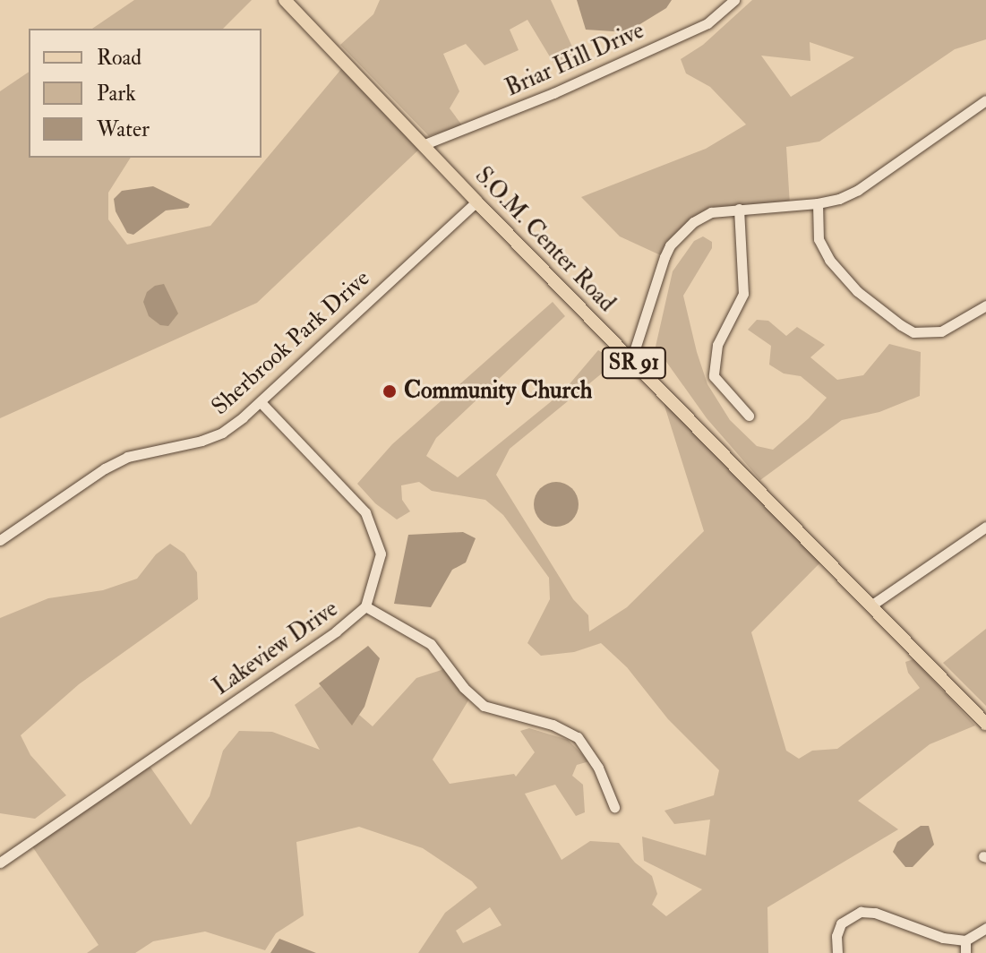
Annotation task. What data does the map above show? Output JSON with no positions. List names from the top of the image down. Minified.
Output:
{"streets":{"main road":["S.O.M. Center Road","SR 91"],"street":["Briar Hill Drive","Sherbrook Park Drive","Lakeview Drive"]},"crossings":[["Briar Hill Drive","S.O.M. Center Road"],["S.O.M. Center Road","Sherbrook Park Drive"],["Sherbrook Park Drive","Lakeview Drive"]],"places":["Community Church"],"legend":["Road","Park","Water"]}
